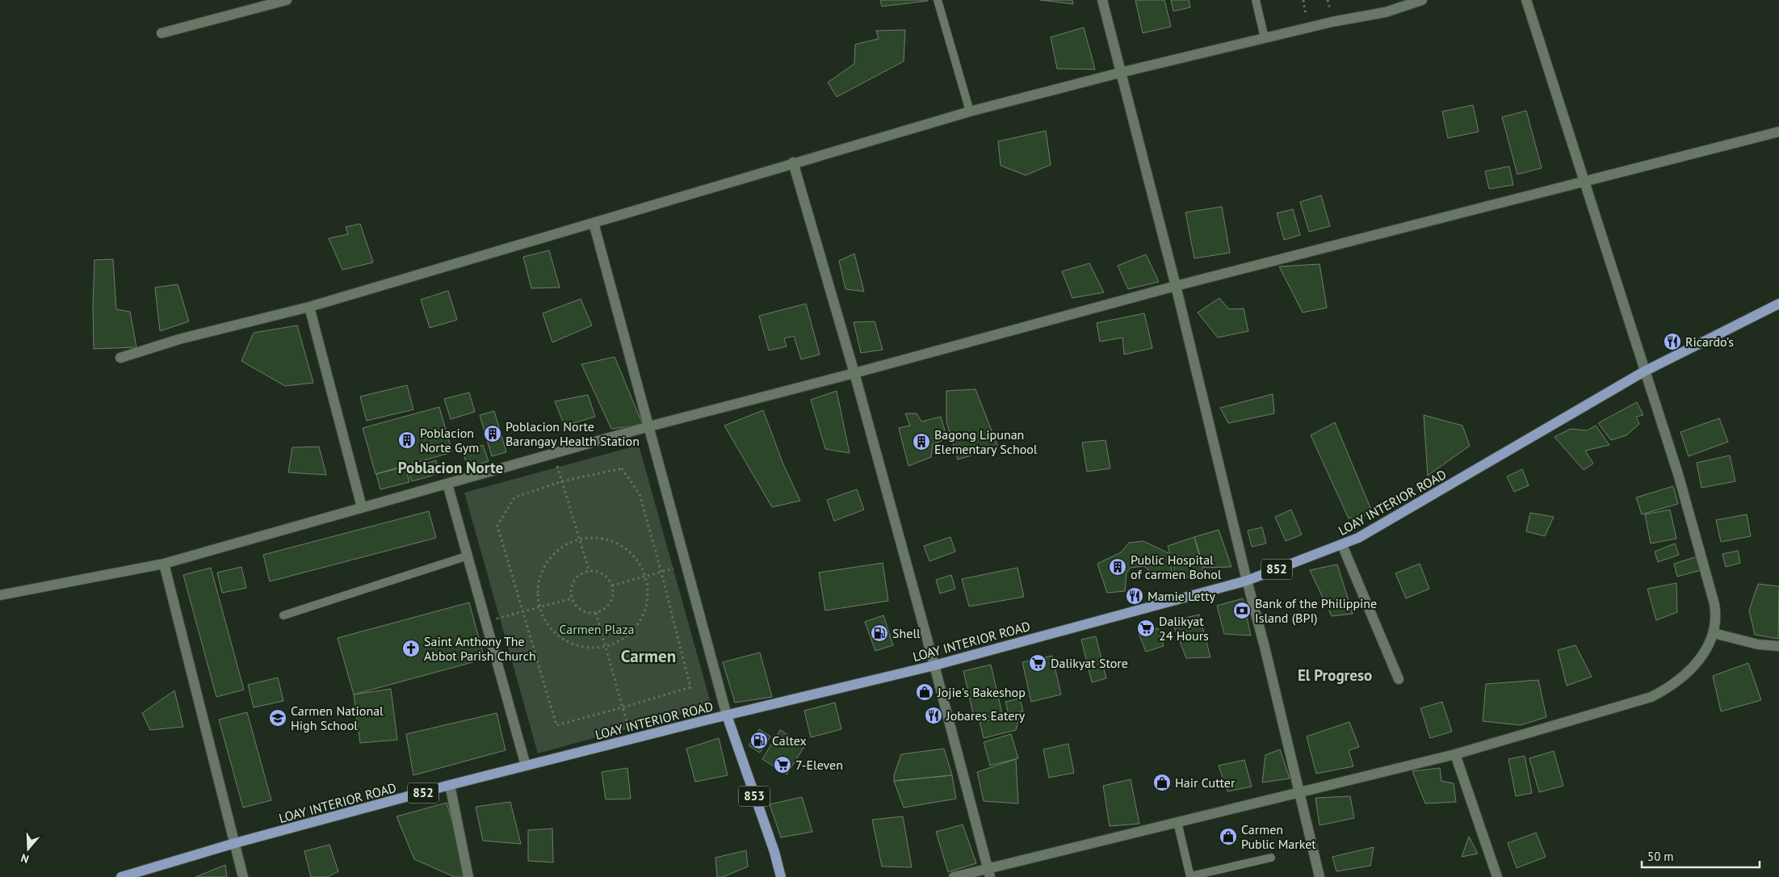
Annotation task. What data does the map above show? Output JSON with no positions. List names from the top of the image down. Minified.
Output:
{"streets":{"main road":["LOAY INTERIOR ROAD","852","853"]},"crossings":[["LOAY INTERIOR ROAD","853"]],"districts":["Poblacion Norte","Carmen","El Progreso"],"parks":["Carmen Plaza"],"places":{"restaurant":["Ricardo's","Mamie Letty","Jobares Eatery"],"building":["Poblacion Norte Barangay Health Station","Poblacion Norte Gym","Bagong Lipunan Elementary School","Public Hospital of carmen Bohol"],"bank":["Bank of the Philippine Island (BPI)"],"supermarket":["Dalikyat 24 Hours","Dalikyat Store","7-Eleven"],"fuel station":["Shell","Caltex"],"church":["Saint Anthony The Abbot Parish Church"],"shop":["Jojie's Bakeshop","Hair Cutter","Carmen Public Market"],"school or university":["Carmen National High School"]},"scale_bar":"50 m","north":"bottom"}
